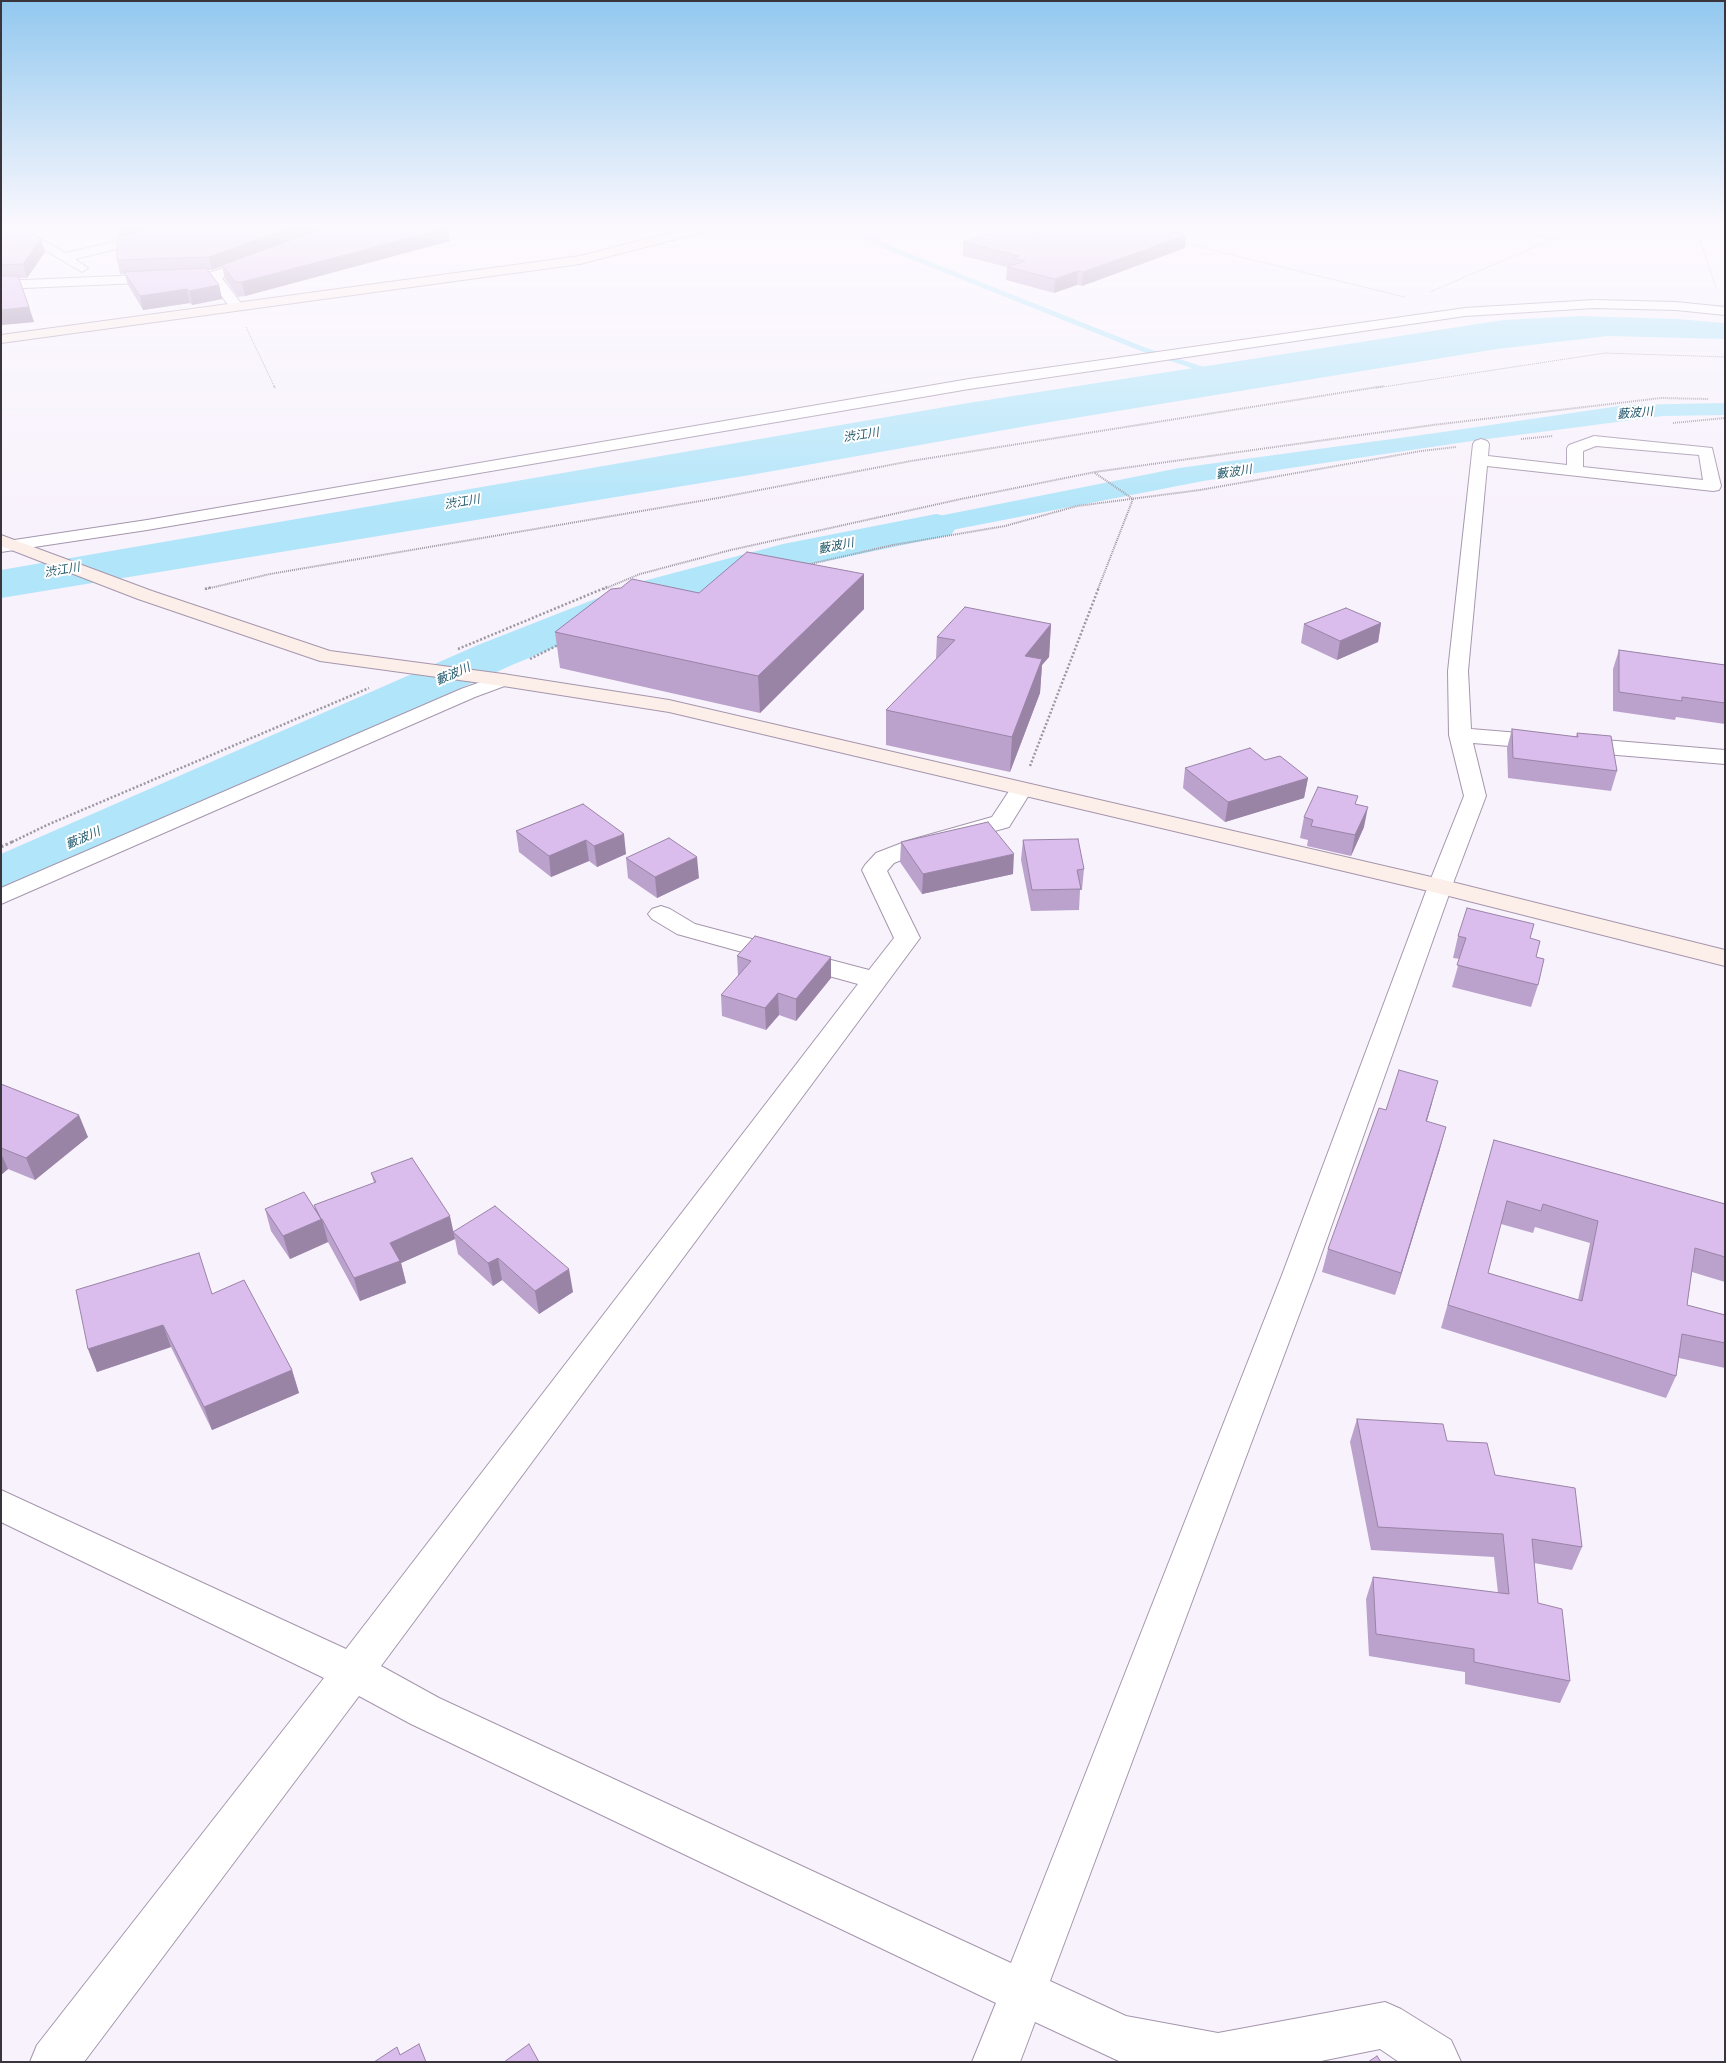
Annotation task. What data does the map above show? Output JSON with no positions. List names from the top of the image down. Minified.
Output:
{"water":["藪波川","渋江川"]}
